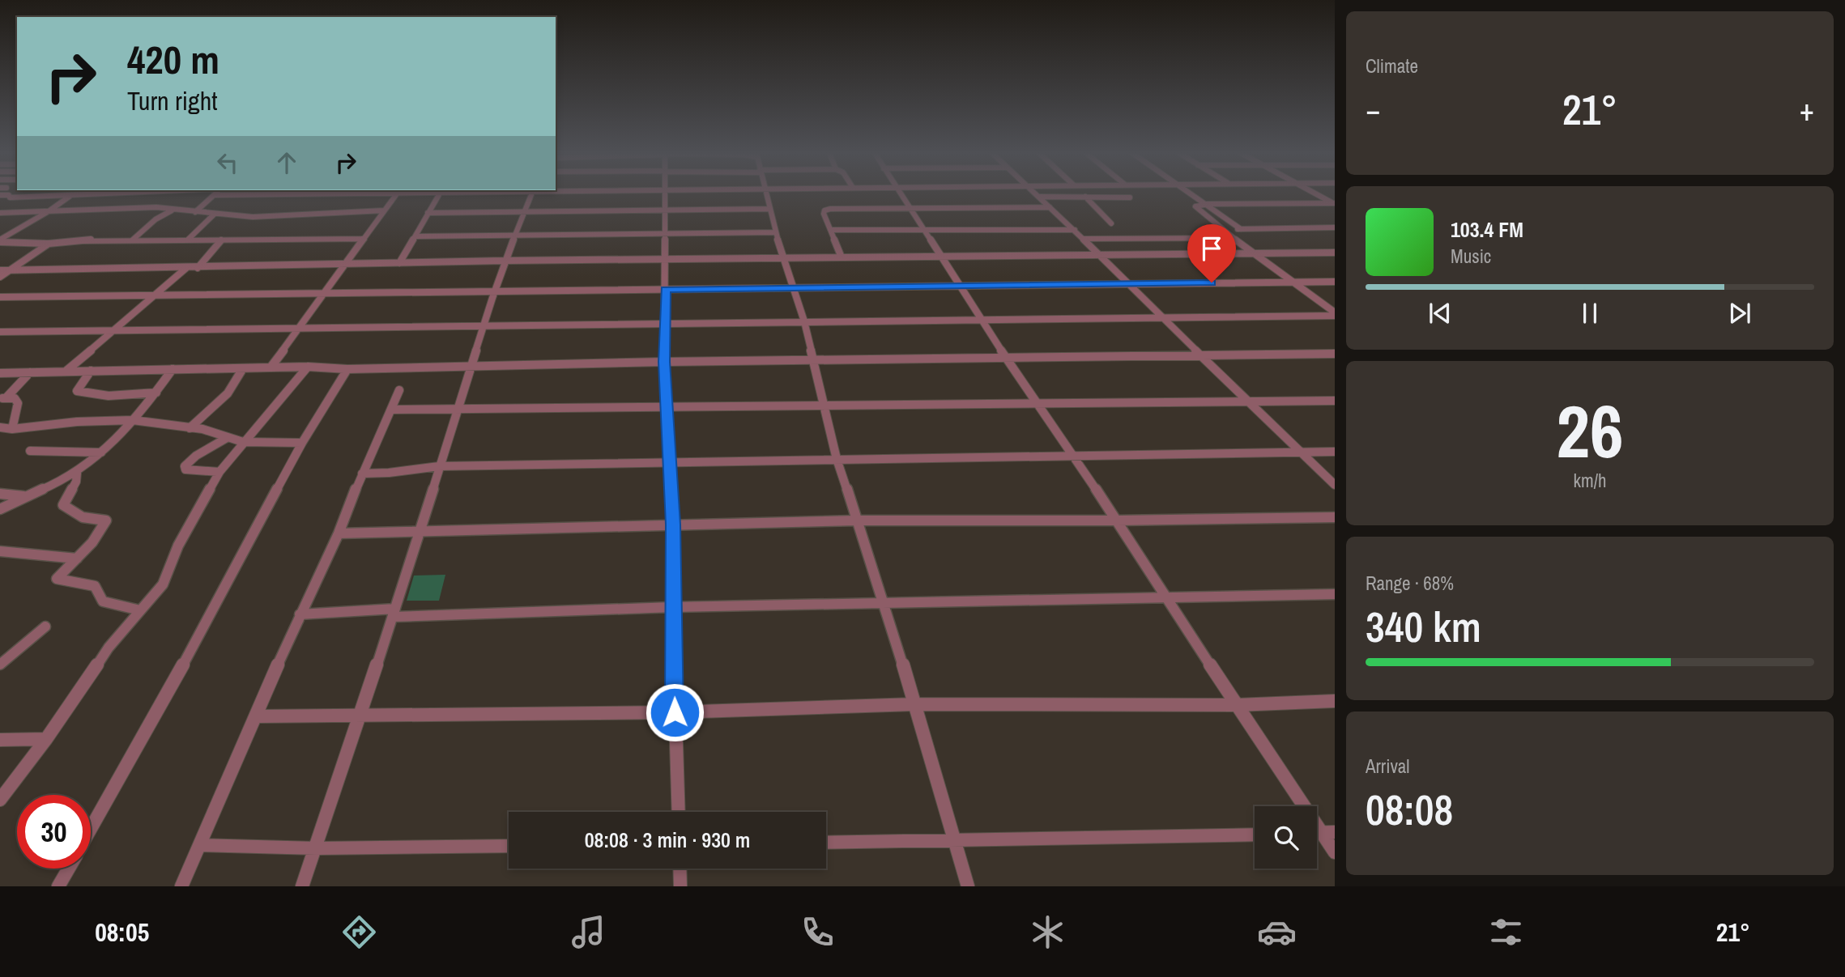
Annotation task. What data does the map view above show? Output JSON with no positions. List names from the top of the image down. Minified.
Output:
{"page":{"tile":["Climate",["26","km/h"],["Range · 68%","340 km"],["Arrival","08:08"]],"turn":["420 m","Turn right"],"heat":["−","21°","+"],"song":["103.4 FM","Music"],"limit":"30","trip":"08:08 · 3 min · 930 m","tabs":["08:05","21°"]}}
